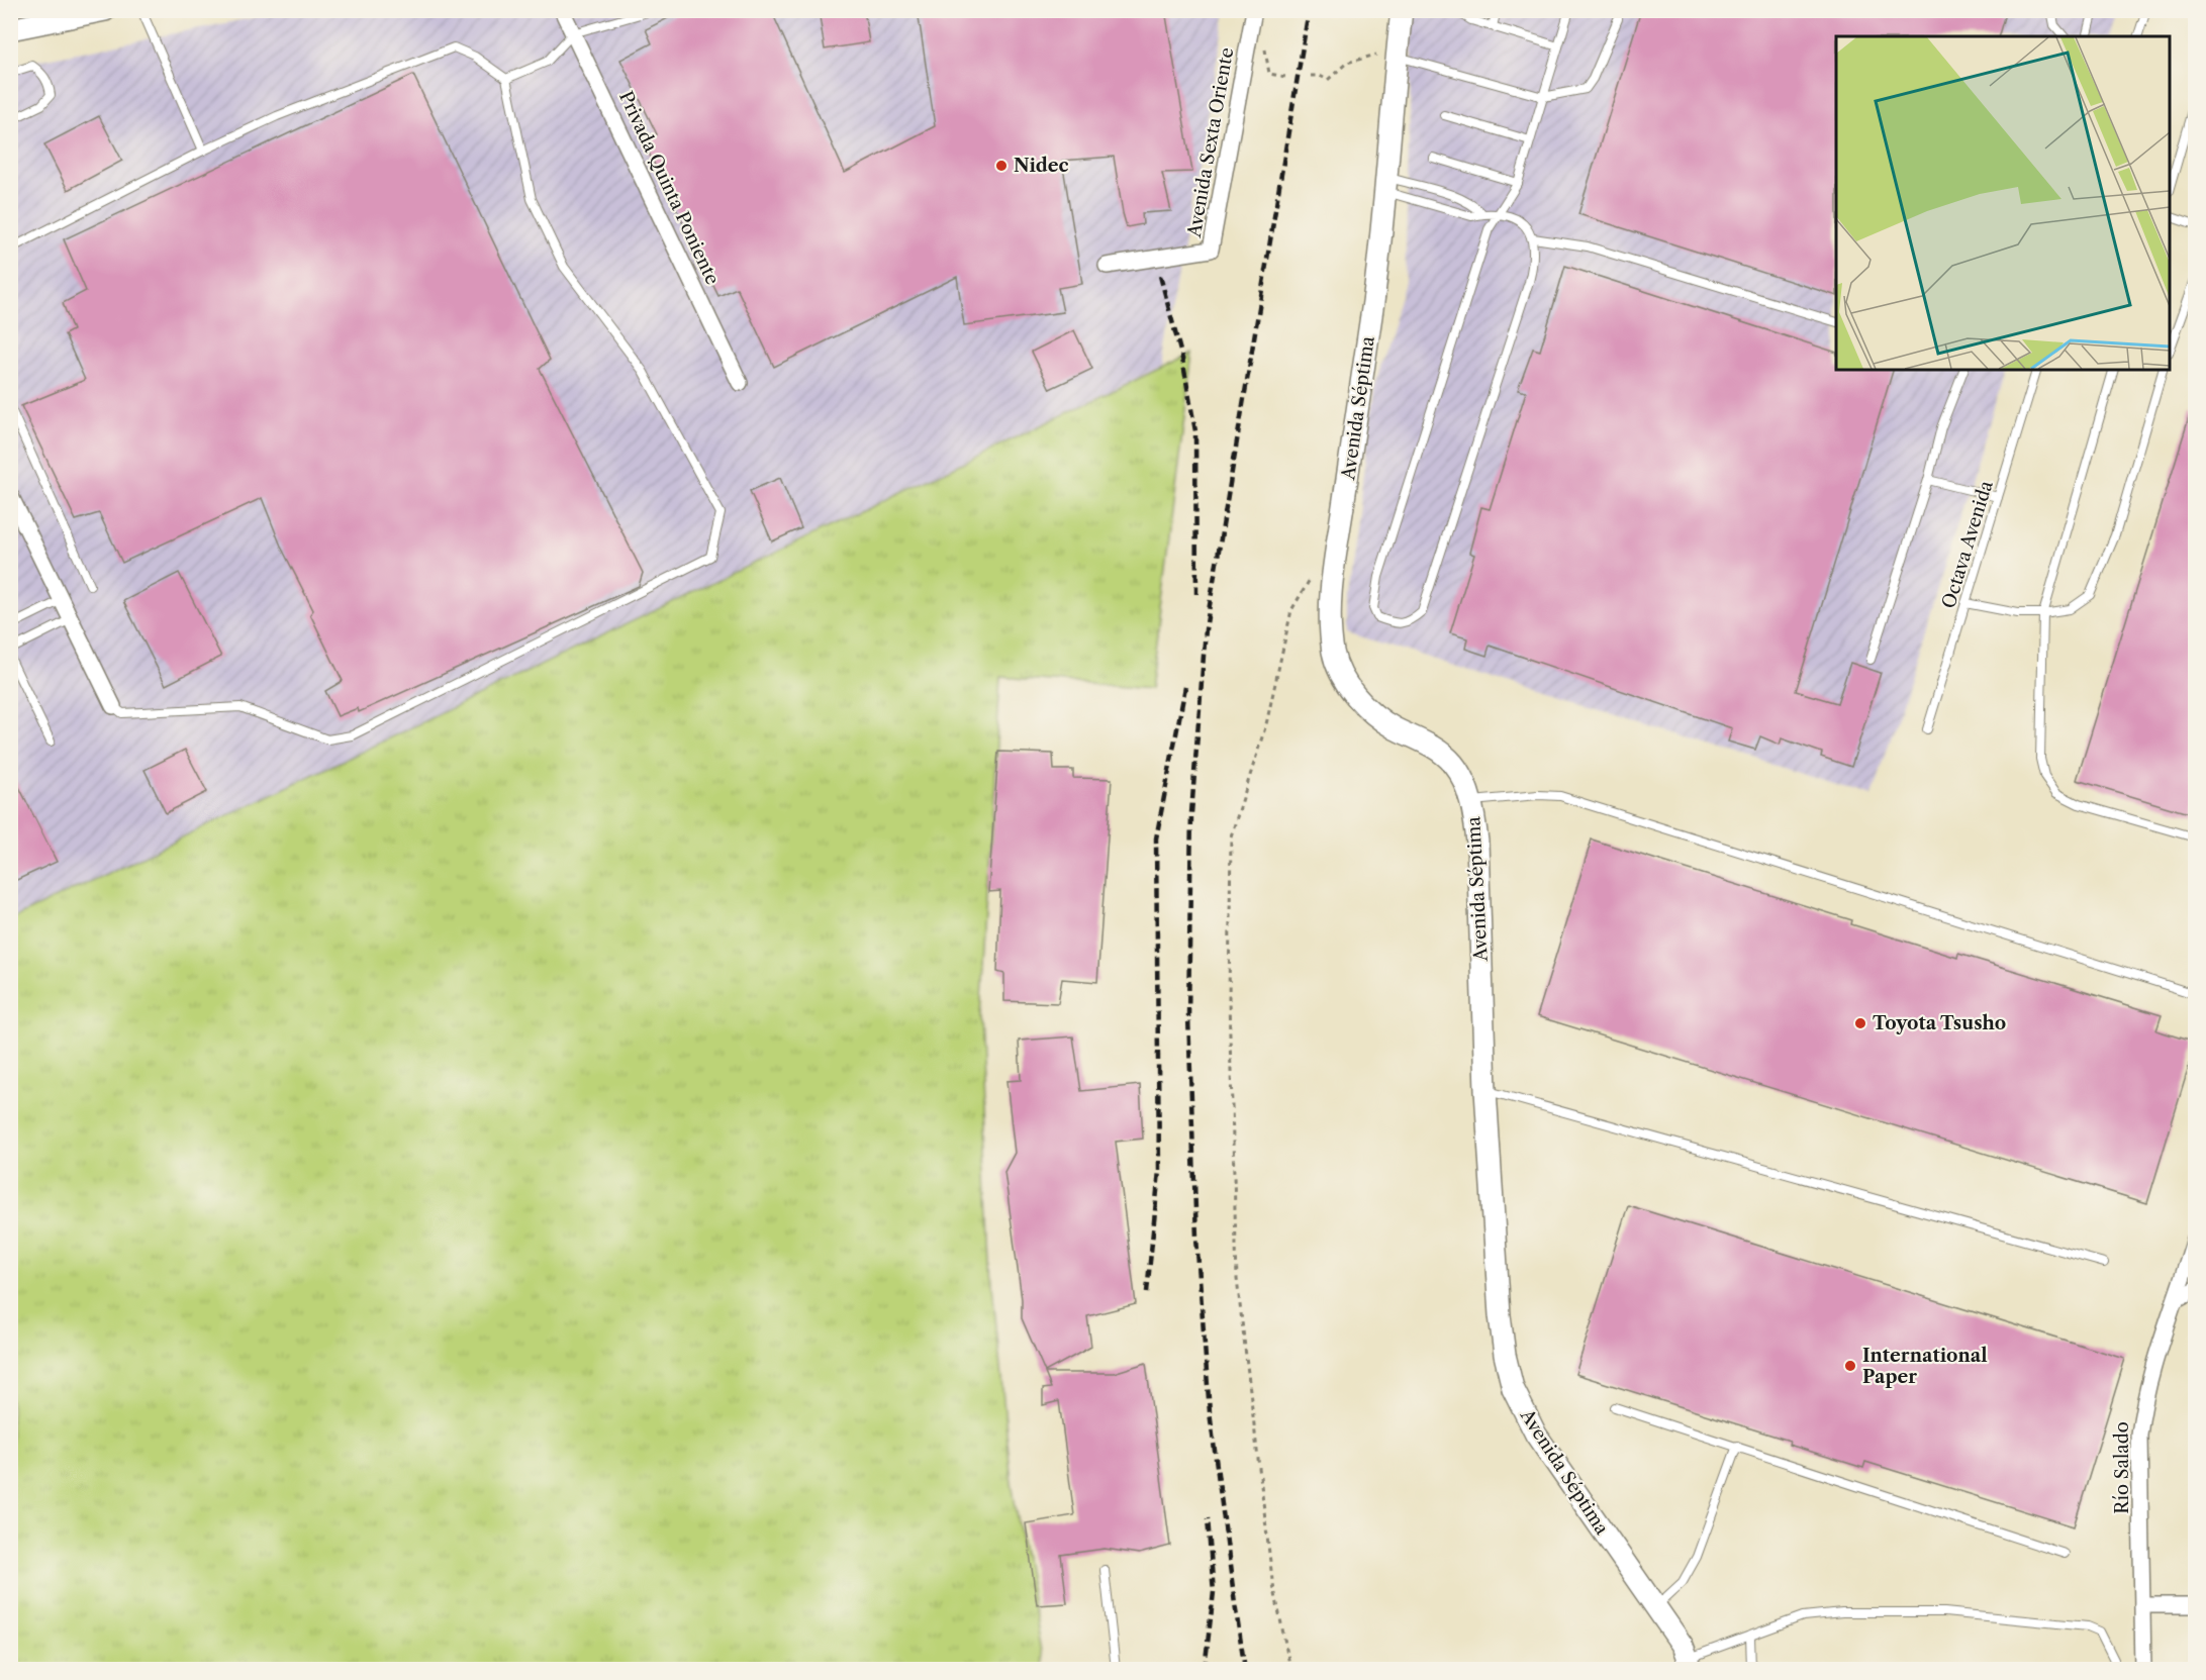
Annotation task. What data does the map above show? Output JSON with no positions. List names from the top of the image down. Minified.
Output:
{"streets":{"street":["Avenida Sexta Oriente","Privada Quinta Poniente","Avenida Séptima","Río Salado"],"lane":["Octava Avenida"]},"places":["Nidec","Toyota Tsusho","International Paper"]}
